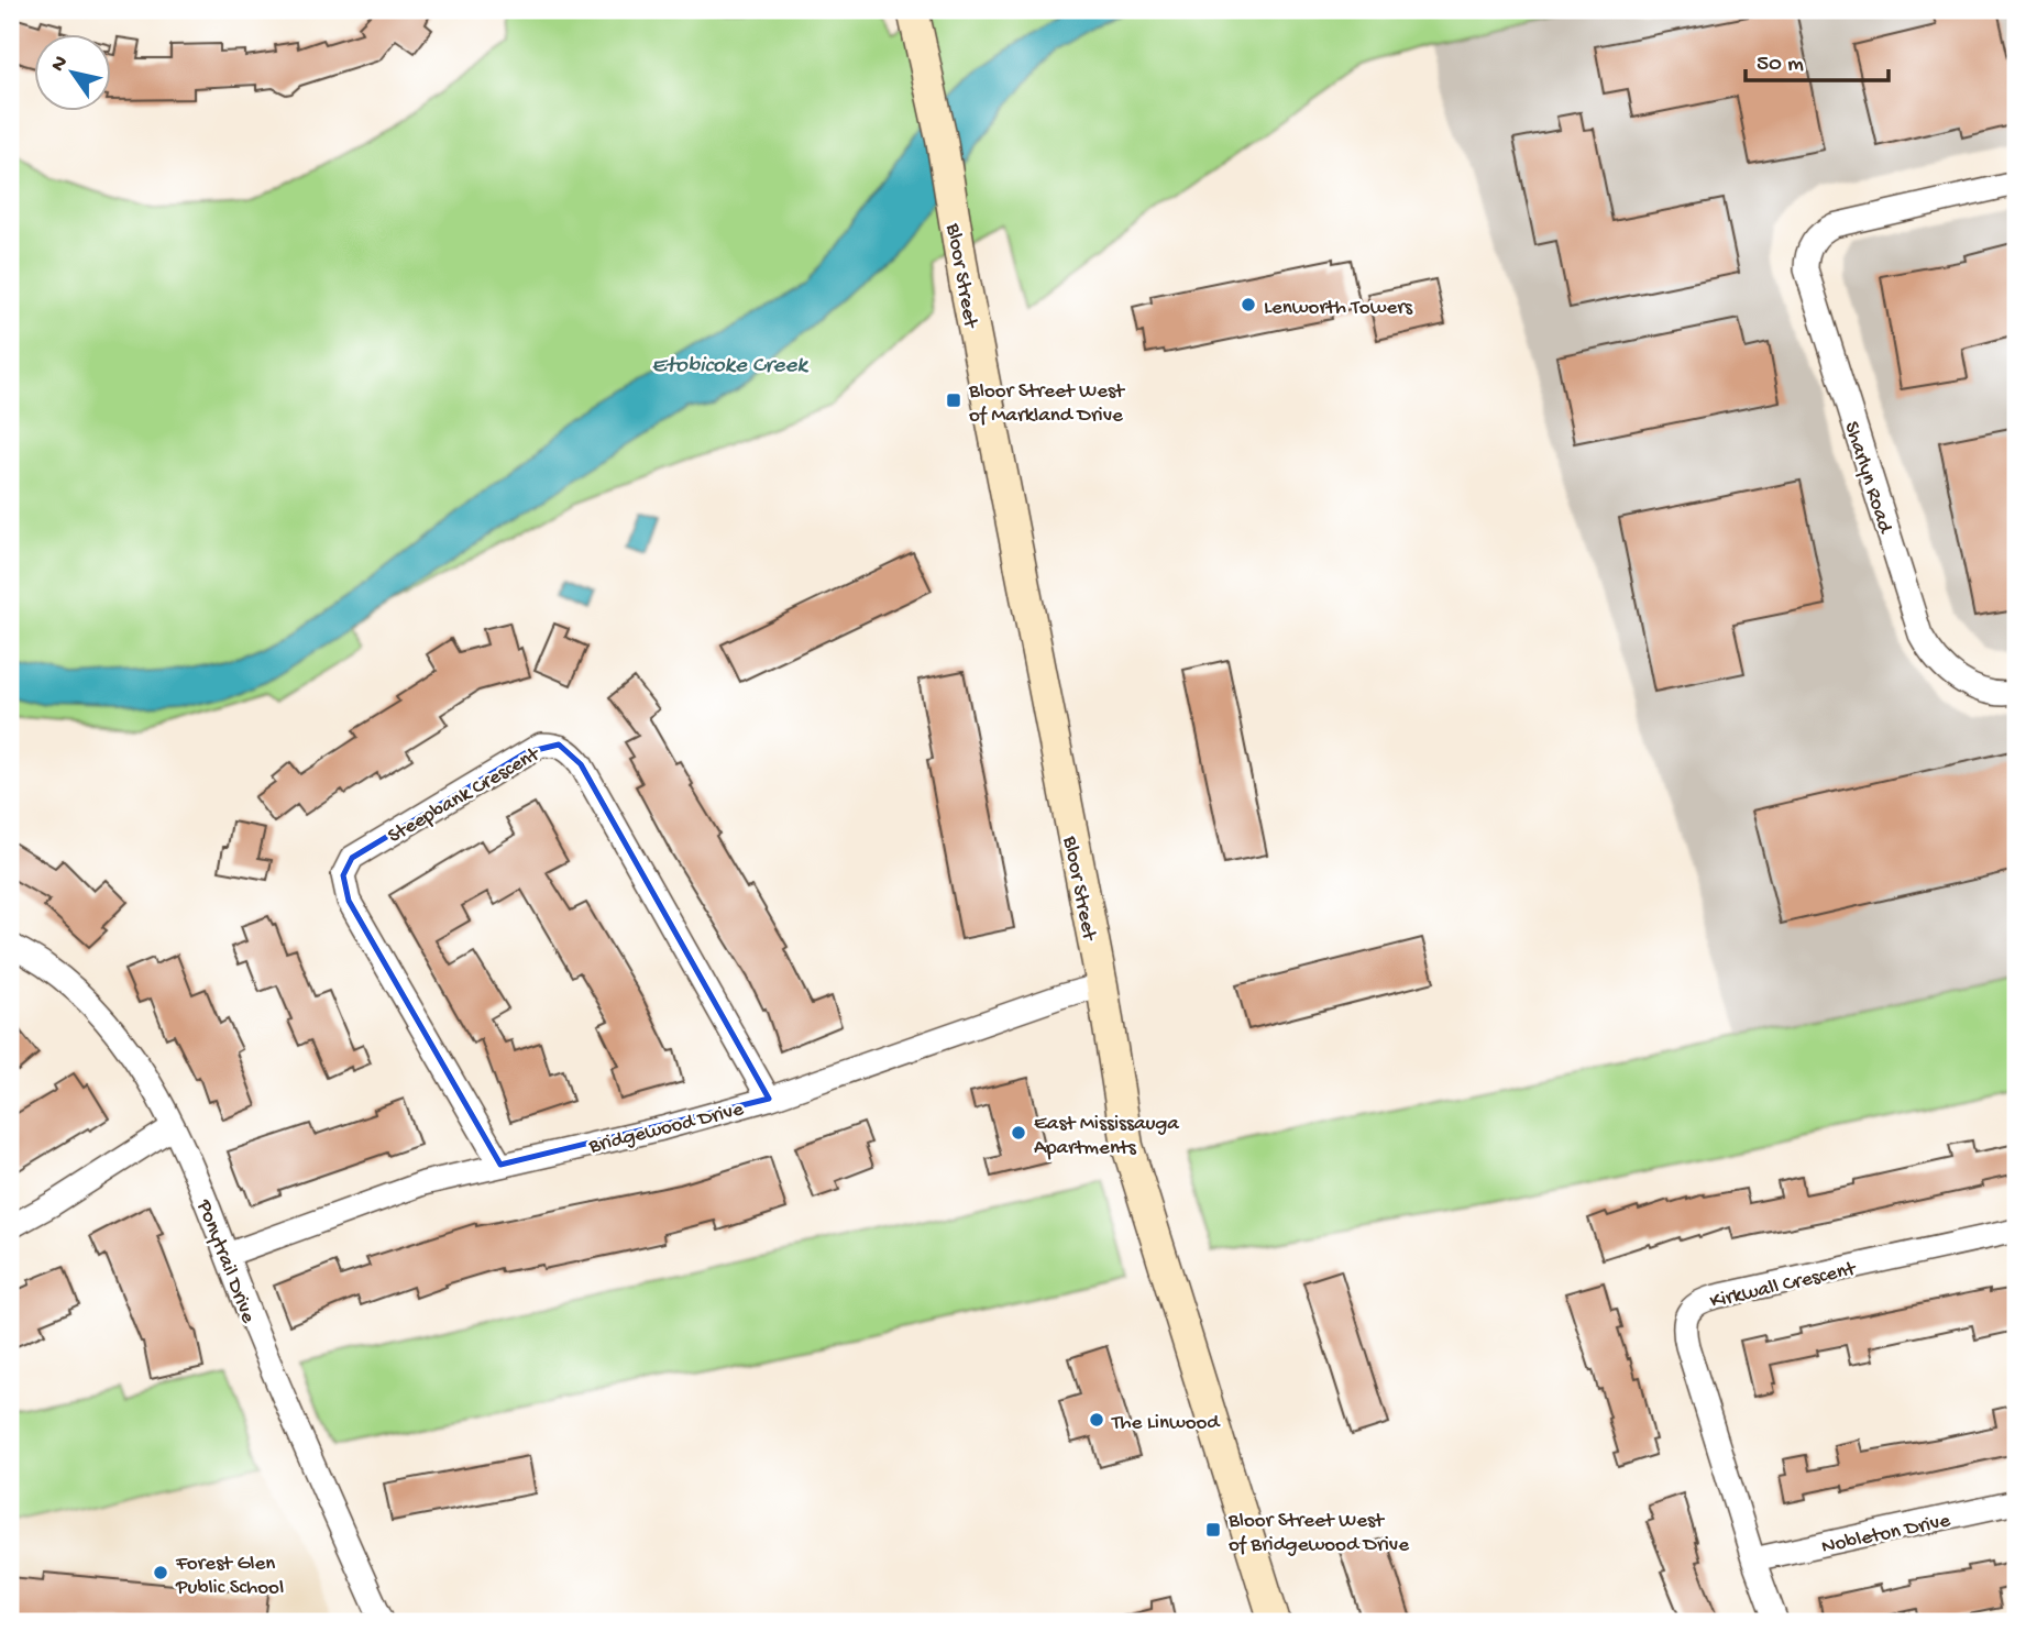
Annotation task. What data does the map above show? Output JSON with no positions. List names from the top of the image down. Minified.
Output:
{"streets":{"main road":["Bloor Street"],"street":["Sharlyn Road","Steepbank Crescent","Bridgewood Drive","Ponytrail Drive","Kirkwall Crescent","Nobleton Drive"]},"crossings":[["Bloor Street","Bridgewood Drive"],["Steepbank Crescent","Bridgewood Drive"],["Bridgewood Drive","Ponytrail Drive"],["Kirkwall Crescent","Nobleton Drive"]],"water":["Etobicoke Creek"],"places":{"other":["Lenworth Towers","East Mississauga Apartments","The Linwood","Forest Glen Public School"],"transit":["Bloor Street West of Markland Drive","Bloor Street West of Bridgewood Drive"]},"scale_bar":"50 m","north":"top left"}
